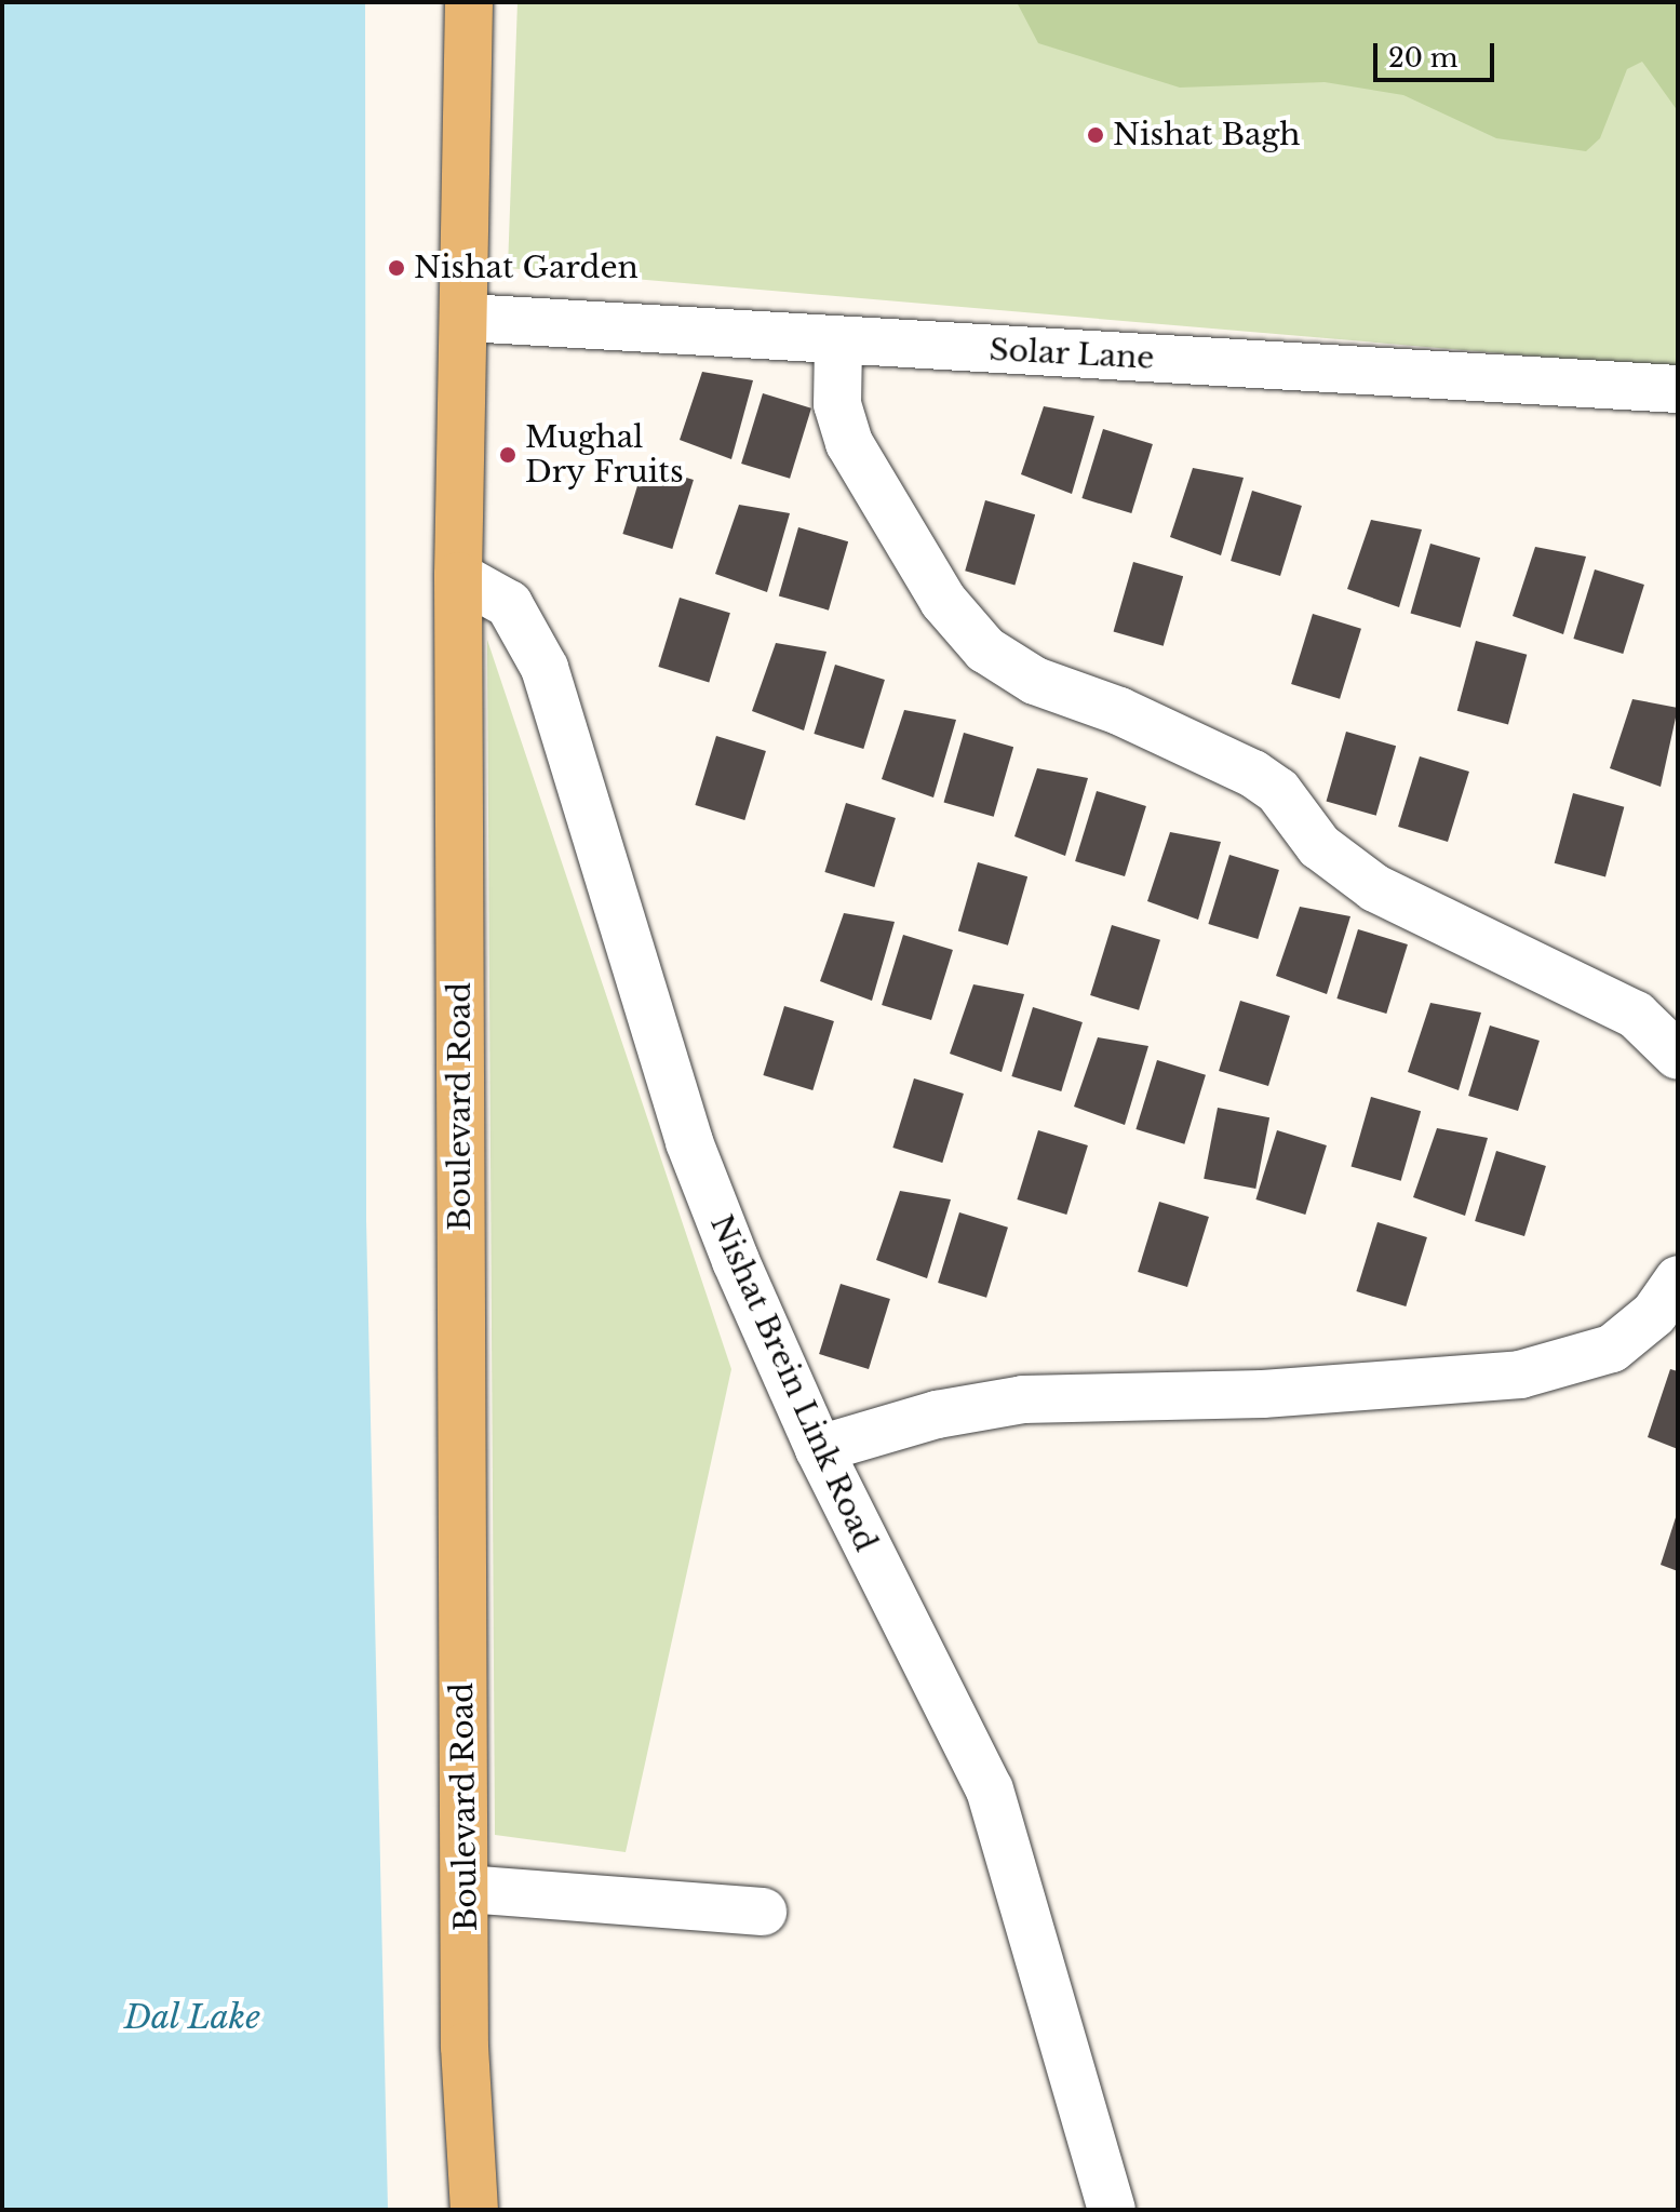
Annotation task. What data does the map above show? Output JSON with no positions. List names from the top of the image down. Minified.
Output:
{"streets":{"main road":["Boulevard Road"],"street":["Solar Lane","Nishat Brein Link Road"]},"crossings":[["Solar Lane","Boulevard Road"],["Boulevard Road","Nishat Brein Link Road"]],"water":["Dal Lake"],"places":["Nishat Bagh","Nishat Garden","Mughal Dry Fruits"],"scale_bar":"20 m"}
